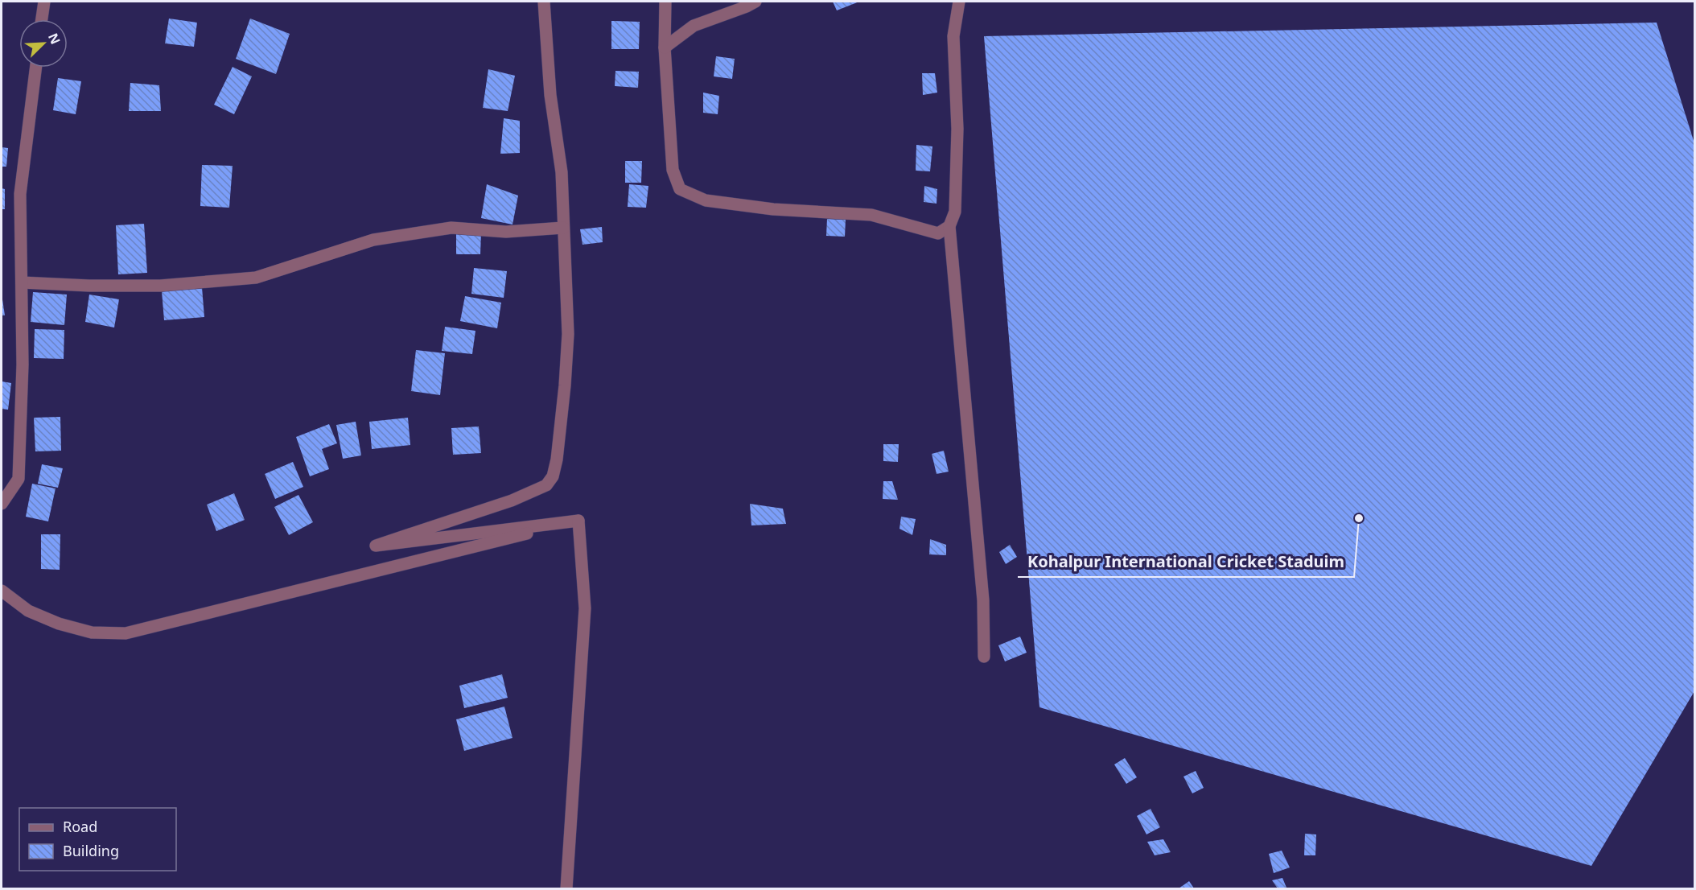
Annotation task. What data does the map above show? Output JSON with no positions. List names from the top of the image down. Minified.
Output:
{"places":["Kohalpur International Cricket Staduim"],"legend":["Road","Building"],"north":"top right"}
